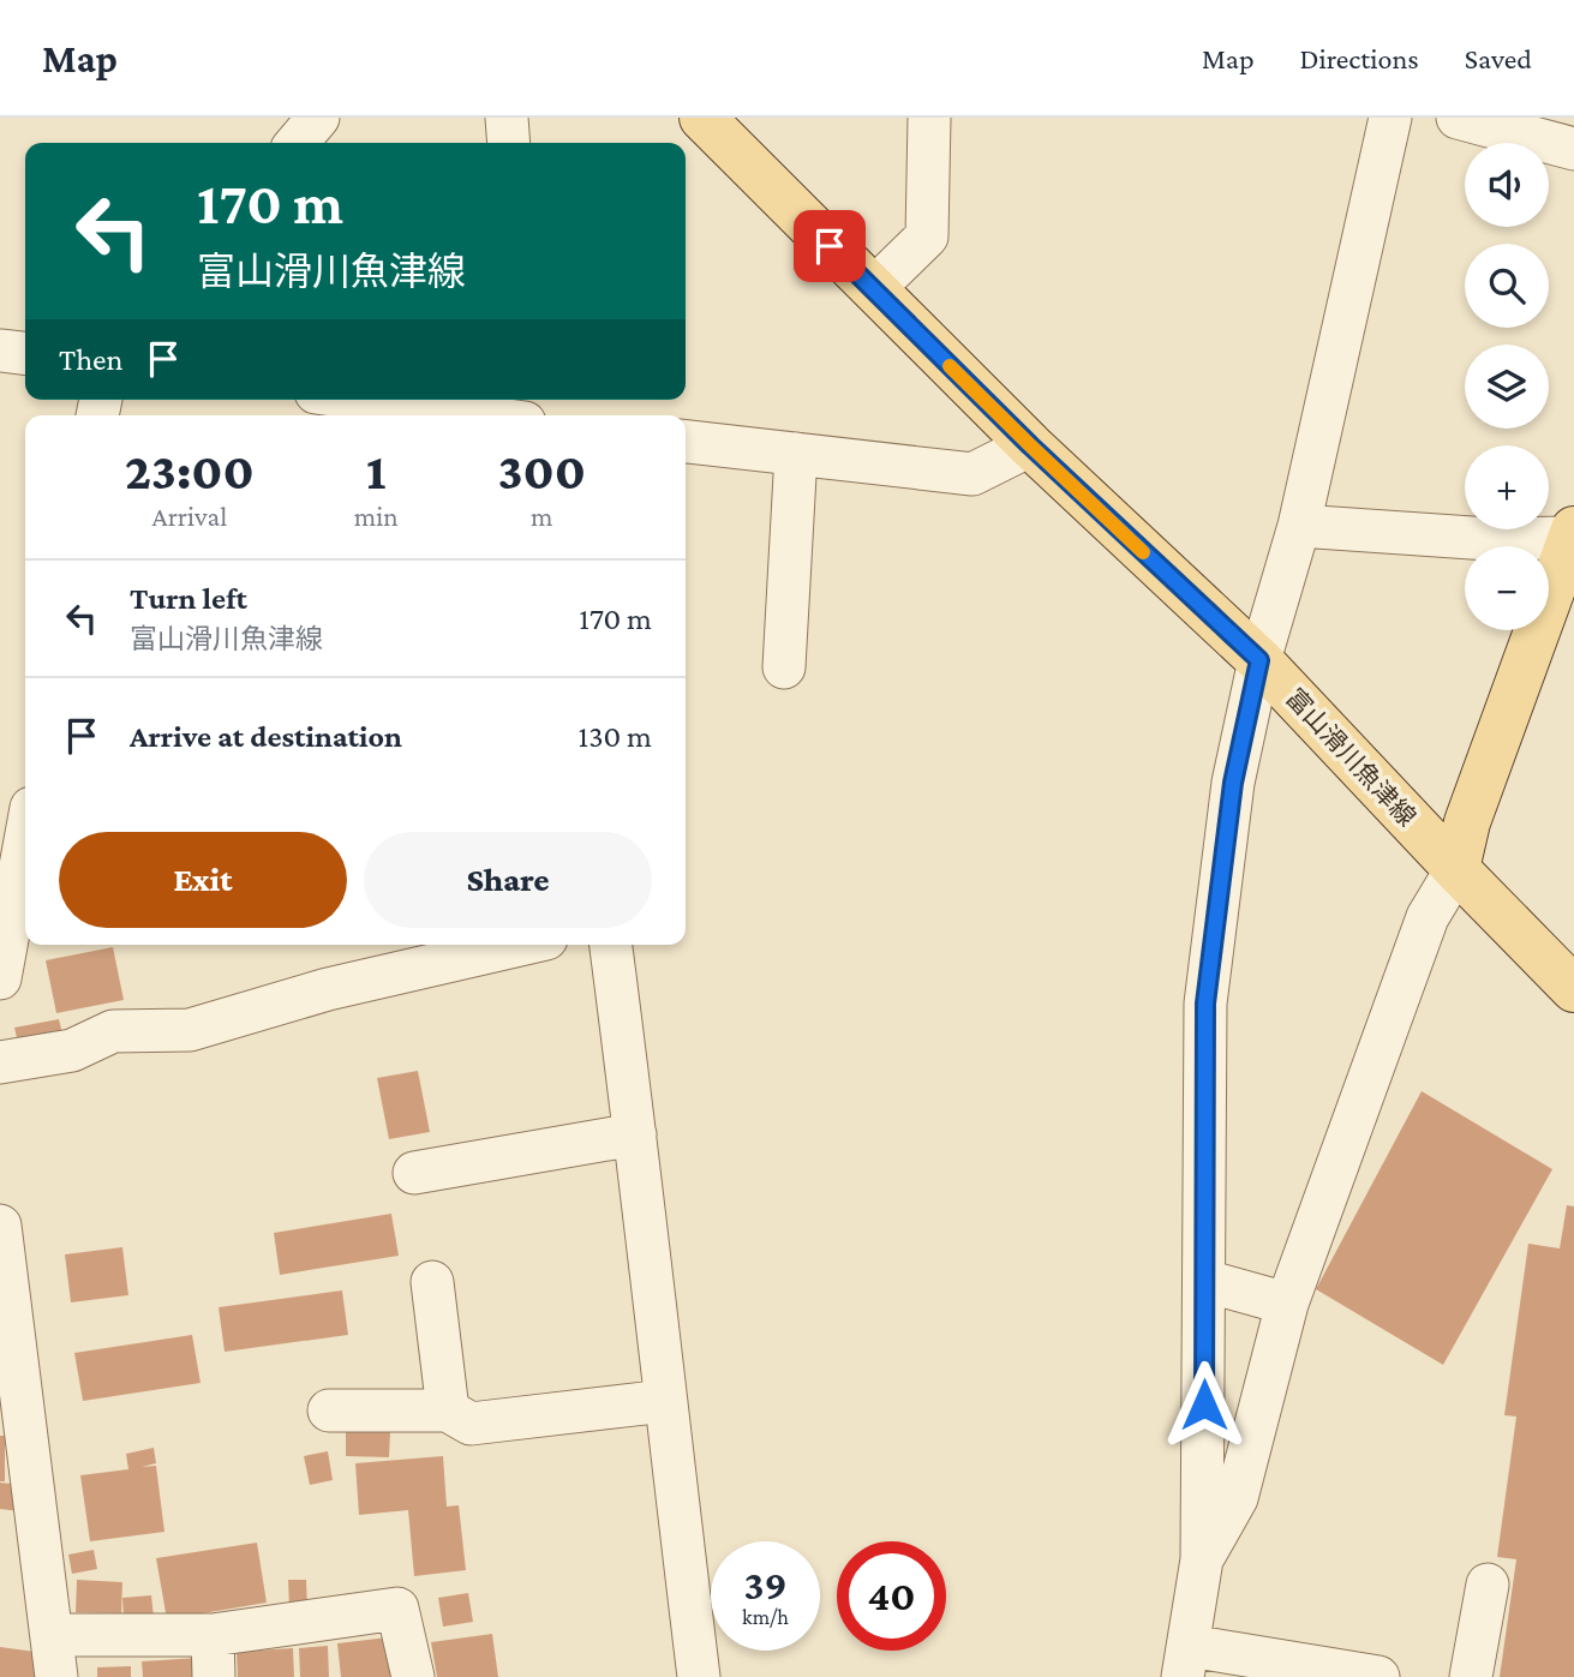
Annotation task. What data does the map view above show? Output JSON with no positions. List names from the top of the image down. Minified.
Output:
{"streets":{"main road":["富山滑川魚津線"]},"page":{"header":"Map","nav":["Map","Directions","Saved"],"map_buttons":["+","−"],"turn":["170 m","富山滑川魚津線"],"then":"Then","eta":["23:00","Arrival","1","min","300","m"],"list":[{"name":"Turn left","note":"富山滑川魚津線","value":"170 m"},{"name":"Arrive at destination","value":"130 m"}],"buttons":["Exit","Share"],"speed":"39 km/h","limit":"40"}}
